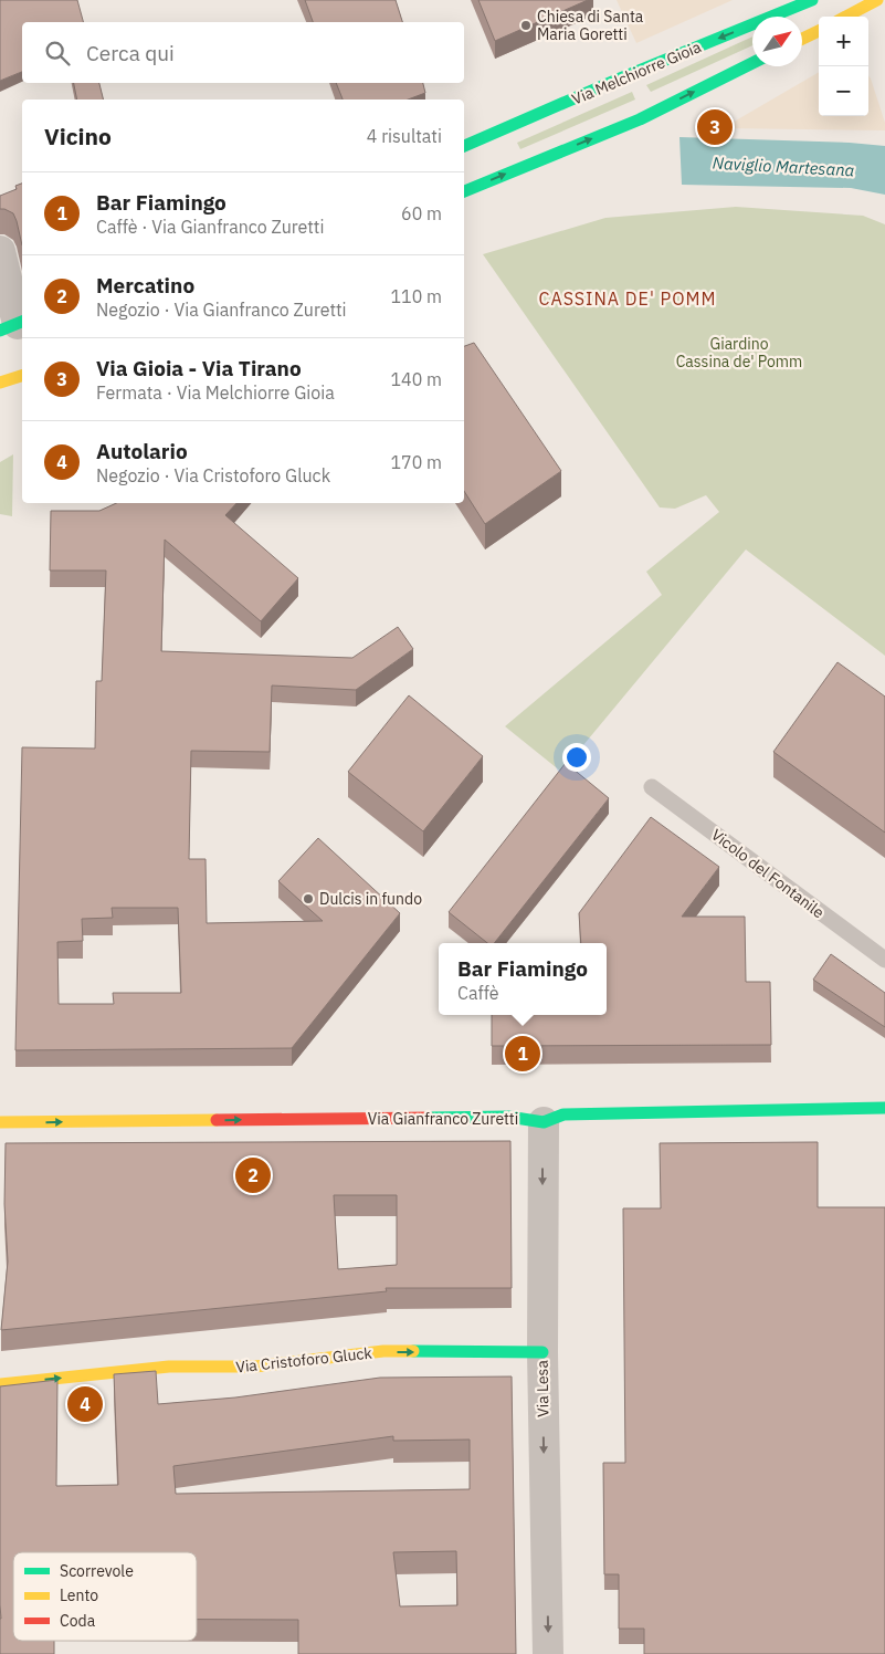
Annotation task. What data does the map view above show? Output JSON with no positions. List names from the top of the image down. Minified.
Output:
{"streets":{"street":["Via Melchiorre Gioia","Via Gianfranco Zuretti","Via Cristoforo Gluck","Via Lesa"],"lane":["Vicolo del Fontanile"]},"crossings":[["Via Gianfranco Zuretti","Via Lesa"],["Via Cristoforo Gluck","Via Lesa"]],"one_way":["Via Gianfranco Zuretti","Via Cristoforo Gluck","Via Lesa"],"districts":["CASSINA DE' POMM"],"water":["Naviglio Martesana"],"parks":["Giardino Cassina de' Pomm"],"places":["Chiesa di Santa Maria Goretti","Dulcis in fundo"],"legend":["Scorrevole","Lento","Coda"],"north":"top right","page":{"map_buttons":["+","−"],"search":"Cerca qui","heading":["Vicino","4 risultati"],"pins":["3","1","2","4"],"list":[{"mark":"1","name":"Bar Fiamingo","note":"Caffè · Via Gianfranco Zuretti","value":"60 m"},{"mark":"2","name":"Mercatino","note":"Negozio · Via Gianfranco Zuretti","value":"110 m"},{"mark":"3","name":"Via Gioia - Via Tirano","note":"Fermata · Via Melchiorre Gioia","value":"140 m"},{"mark":"4","name":"Autolario","note":"Negozio · Via Cristoforo Gluck","value":"170 m"}],"popup":["Bar Fiamingo","Caffè"]}}
